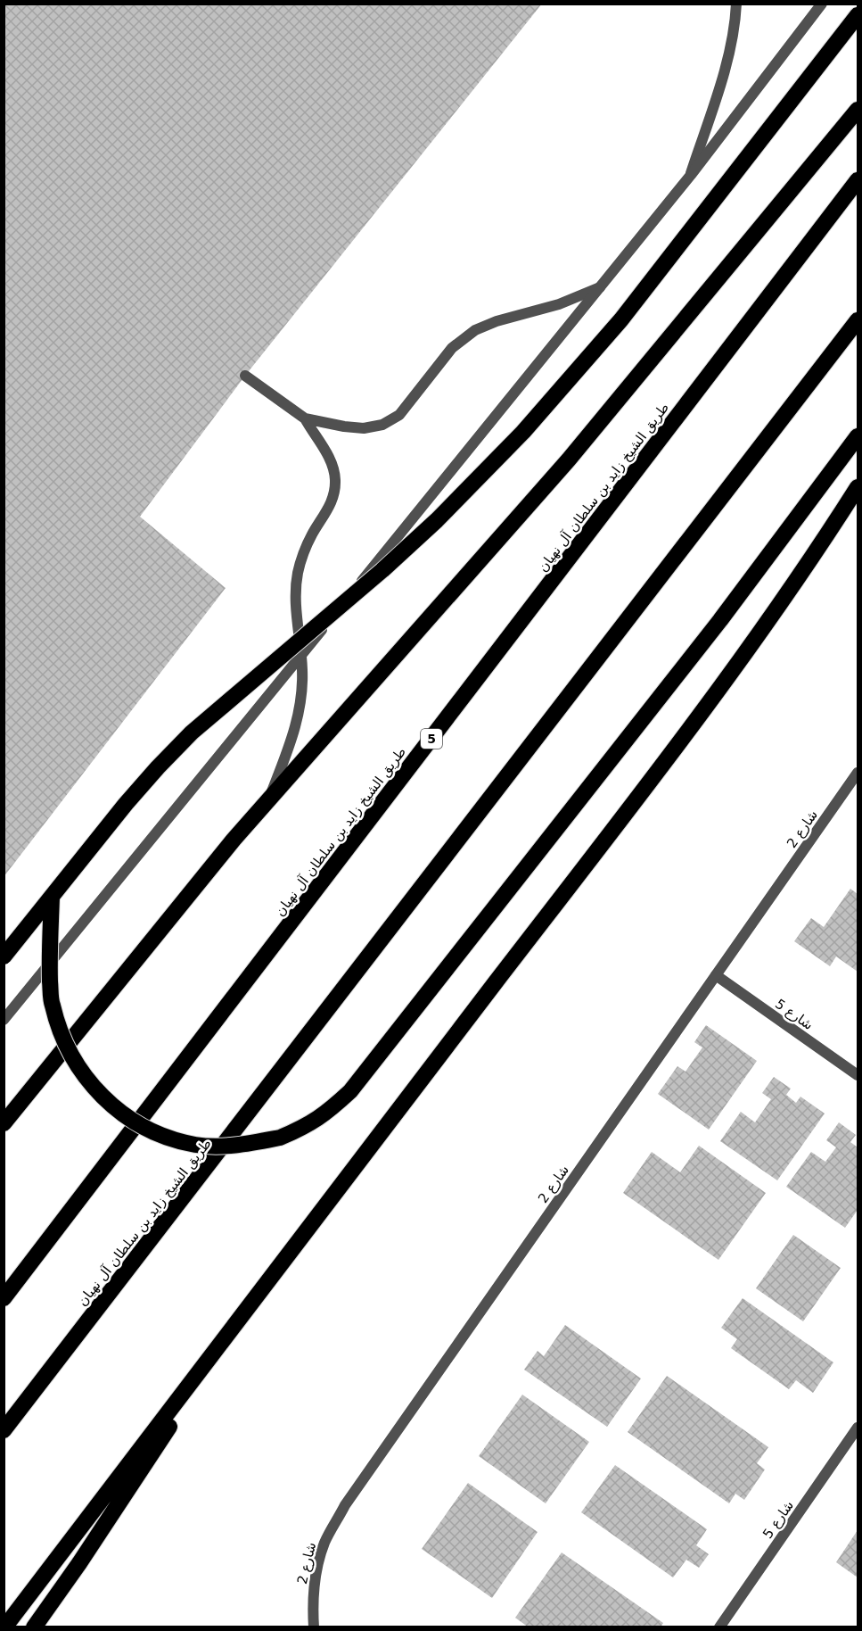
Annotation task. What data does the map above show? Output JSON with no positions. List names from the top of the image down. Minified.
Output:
{"streets":{"highway":["طريق الشيخ زايد بن سلطان آل نهيان","5"],"street":["شارع 2","شارع 5"]},"crossings":[["شارع 2","شارع 5"]]}
